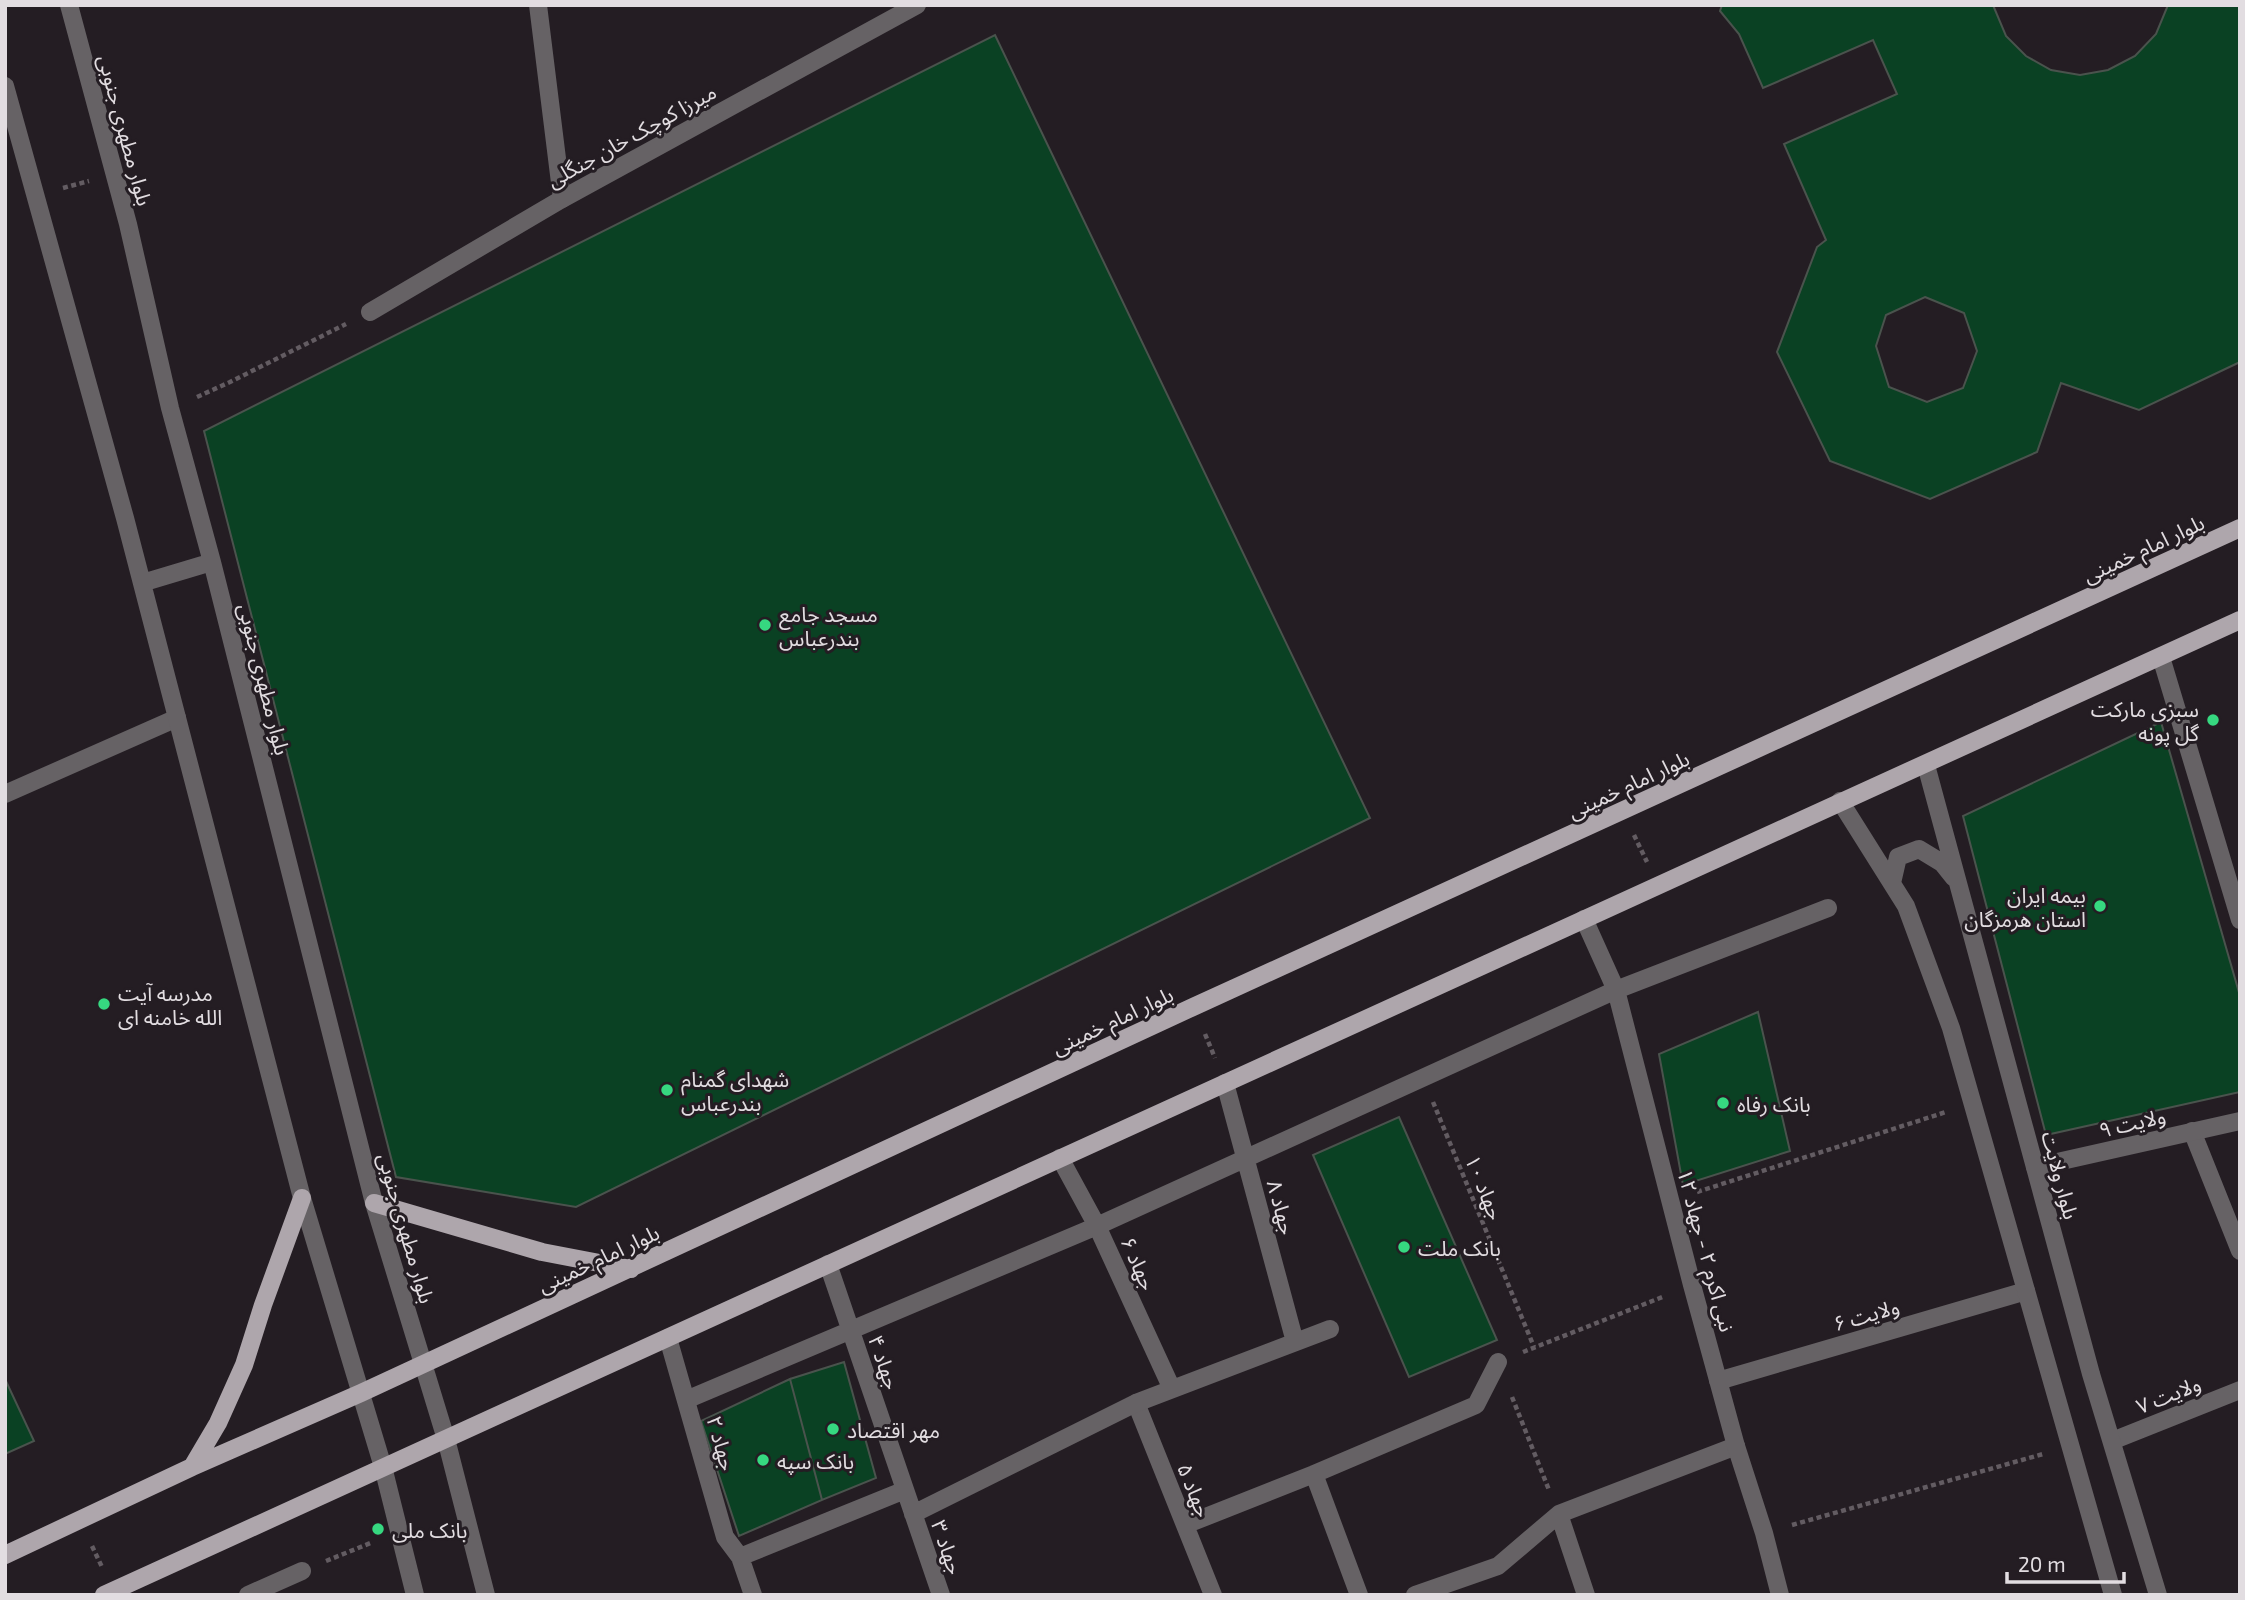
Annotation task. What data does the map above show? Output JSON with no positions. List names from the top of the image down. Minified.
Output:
{"streets":{"main road":["بلوار امام خمینی"],"street":["بلوار مطهری جنوبی","میرزا کوچک خان جنگلی","ولایت ۹","بلوار ولایت","جهاد ۸","نبی اکرم ۲ - جهاد ۱۲","جهاد ۶","ولایت ۶","جهاد ۴","ولایت ۷","جهاد ۲","جهاد ۵","جهاد ۳"],"path":["جهاد ۱۰"]},"crossings":[["بلوار مطهری جنوبی","بلوار امام خمینی"],["ولایت ۹","بلوار ولایت"],["بلوار ولایت","ولایت ۷"],["نبی اکرم ۲ - جهاد ۱۲","ولایت ۶"],["جهاد ۴","جهاد ۳"]],"places":["مسجد جامع بندرعباس","سبزی مارکت گل پونه","بیمه ایران استان هرمزگان","مدرسه آیت الله خامنه ای","شهدای گمنام بندرعباس","بانک رفاه","بانک ملت","مهر اقتصاد","بانک سپه","بانک ملی"],"scale_bar":"20 m"}
